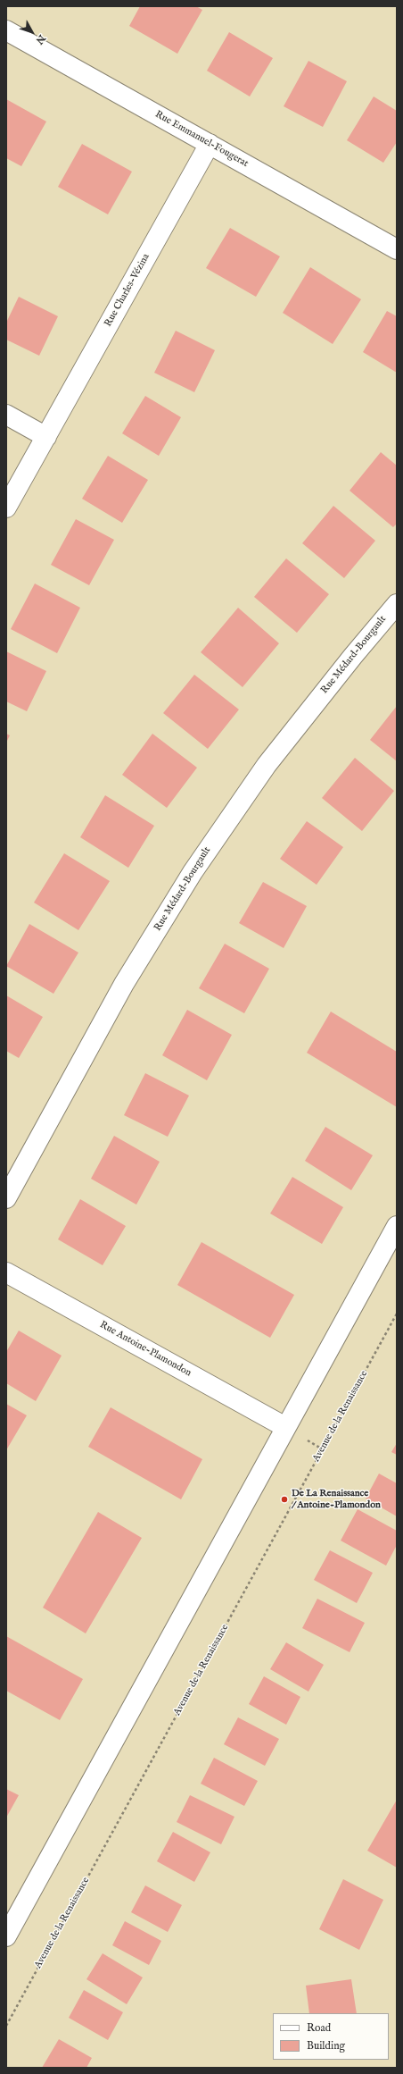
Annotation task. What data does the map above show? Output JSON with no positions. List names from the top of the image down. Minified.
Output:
{"streets":{"street":["Rue Emmanuel-Fougerat","Rue Charles-Vézina","Rue Médard-Bourgault","Rue Antoine-Plamondon"],"path":["Avenue de la Renaissance"]},"crossings":[["Rue Emmanuel-Fougerat","Rue Charles-Vézina"]],"places":["De La Renaissance / Antoine-Plamondon"],"legend":["Road","Building"],"north":"bottom right"}
